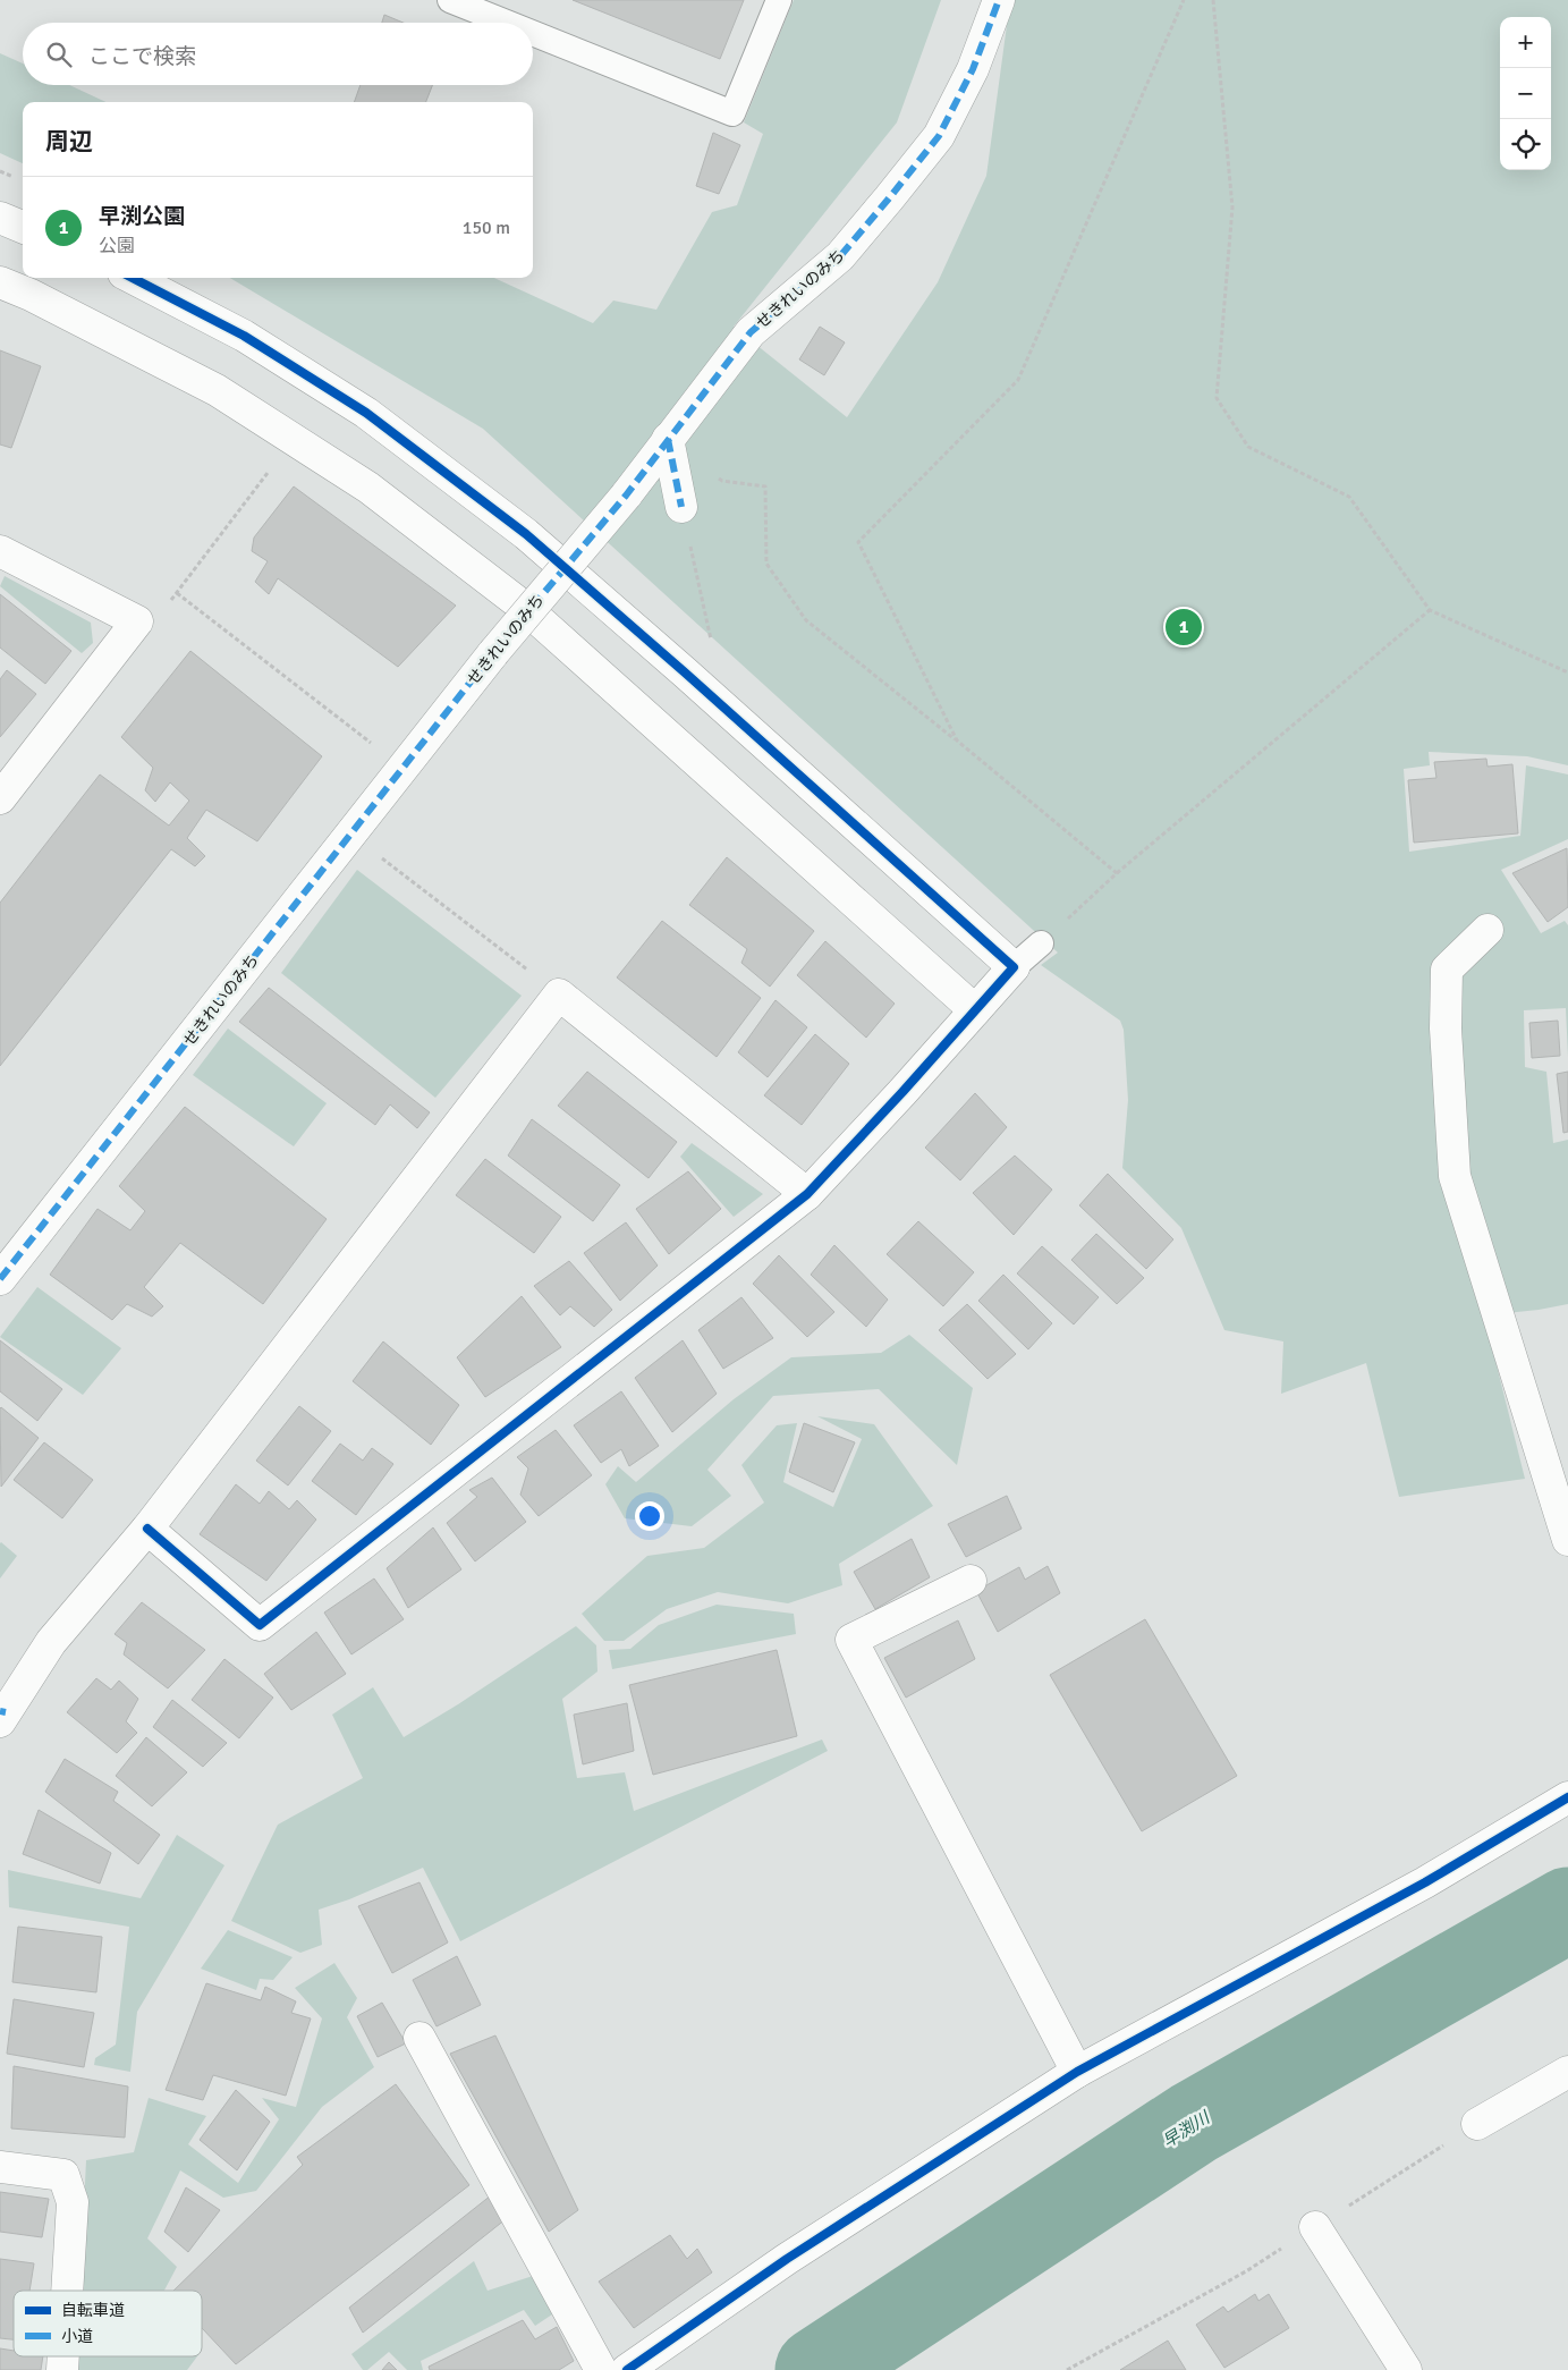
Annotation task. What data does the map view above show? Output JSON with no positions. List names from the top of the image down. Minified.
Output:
{"streets":{"street":["せきれいのみち"]},"water":["早渕川"],"legend":["自転車道","小道"],"page":{"map_buttons":["+","−"],"search":"ここで検索","heading":"周辺","list":[{"mark":"1","name":"早渕公園","note":"公園","value":"150 m"}],"pins":"1"}}
